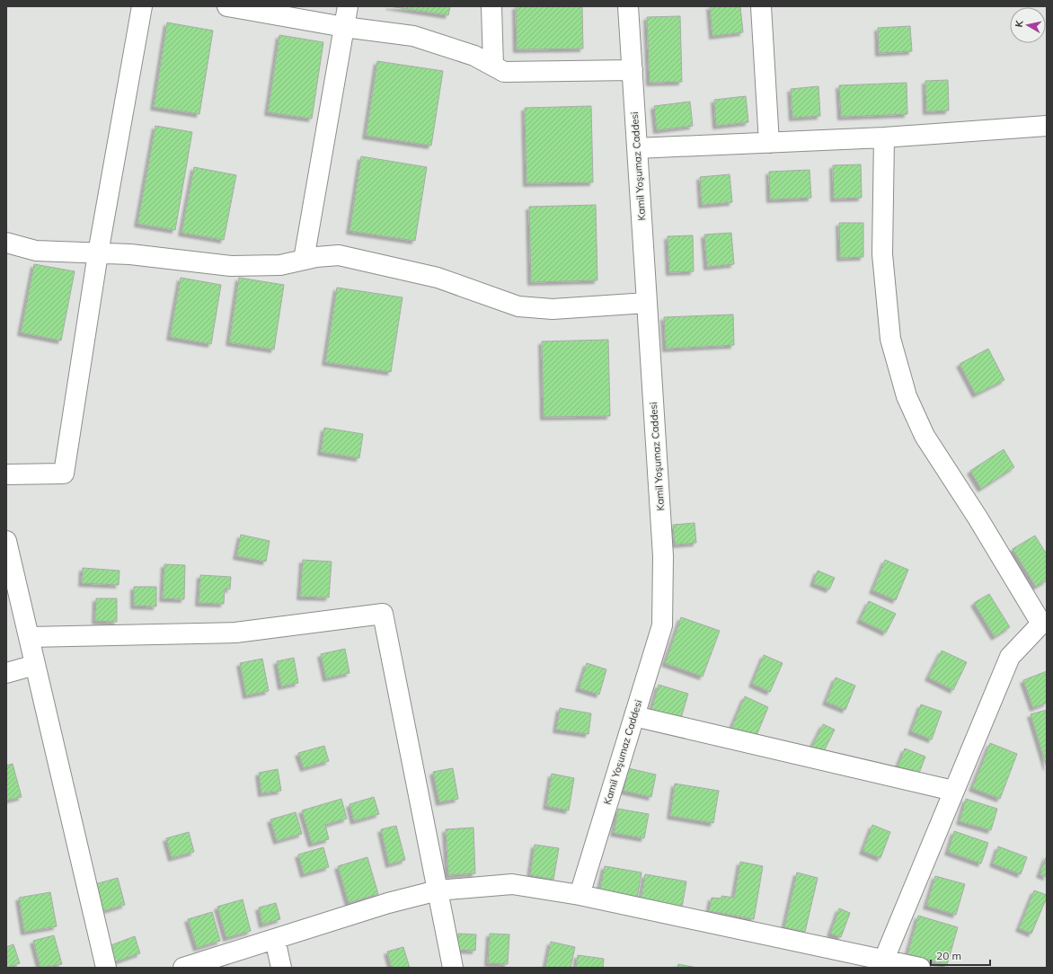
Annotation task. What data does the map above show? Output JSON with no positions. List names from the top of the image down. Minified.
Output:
{"streets":{"street":["Kamil Yoşumaz Caddesi"]},"scale_bar":"20 m","north":"left"}
